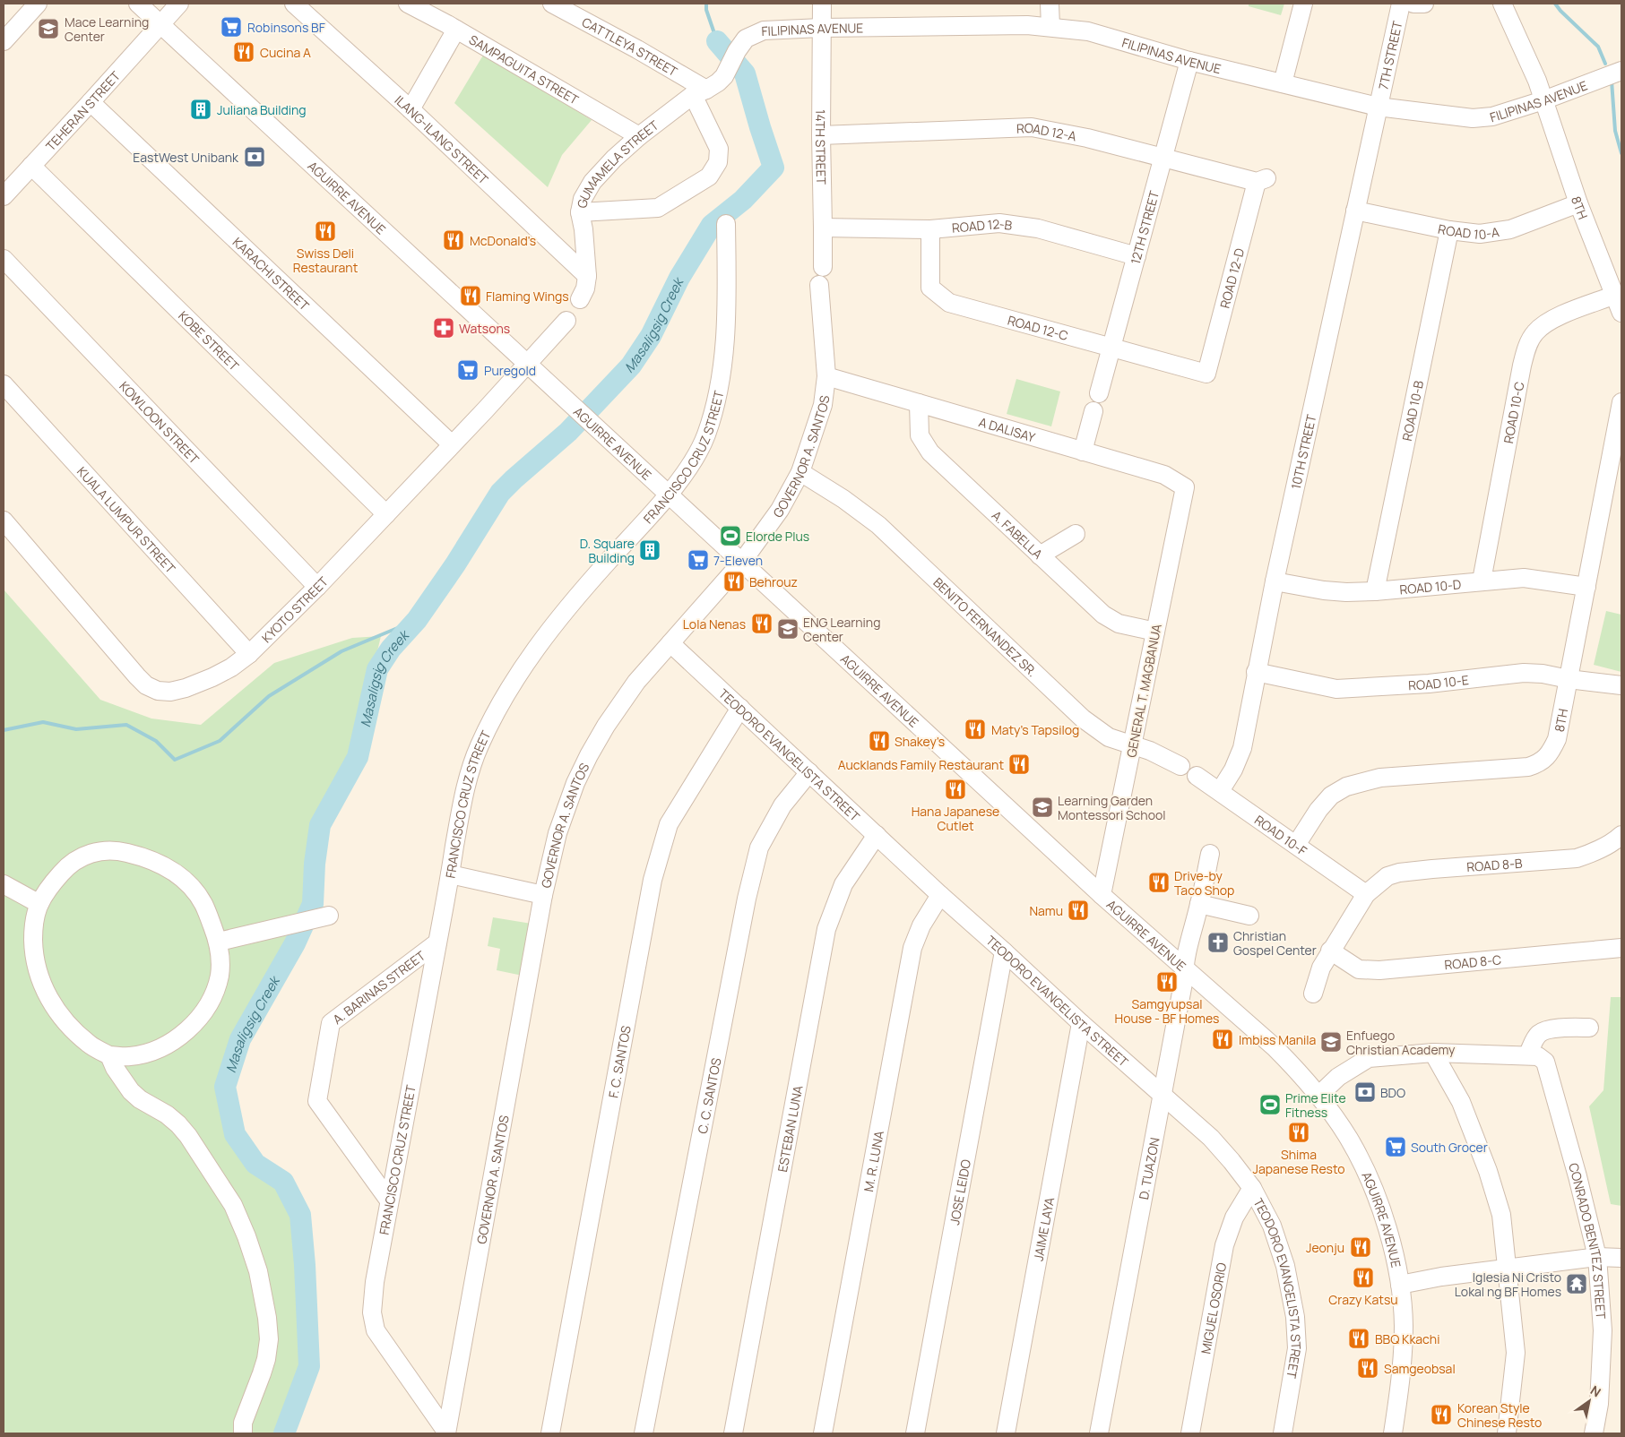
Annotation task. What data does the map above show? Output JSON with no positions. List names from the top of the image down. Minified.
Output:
{"streets":{"street":["FILIPINAS AVENUE","CATTLEYA STREET","7TH STREET","SAMPAGUITA STREET","TEHERAN STREET","ROAD 12-A","ILANG-ILANG STREET","14TH STREET","GUMAMELA STREET","AGUIRRE AVENUE","8TH","ROAD 12-B","12TH STREET","ROAD 10-A","KARACHI STREET","ROAD 12-D","ROAD 12-C","KOBE STREET","ROAD 10-B","ROAD 10-C","KOWLOON STREET","A DALISAY","10TH STREET","FRANCISCO CRUZ STREET","GOVERNOR A. SANTOS","KUALA LUMPUR STREET","A. FABELLA","ROAD 10-D","KYOTO STREET","BENITO FERNANDEZ SR.","ROAD 10-E","GENERAL T. MAGBANUA","TEODORO EVANGELISTA STREET","ROAD 10-F","ROAD 8-B","ROAD 8-C","A. BARINAS STREET","F. C. SANTOS","C. C. SANTOS","ESTEBAN LUNA","M. R. LUNA","D. TUAZON","JOSE LEIDO","JAIME LAYA","CONRADO BENITEZ STREET","MIGUEL OSORIO"]},"crossings":[["FILIPINAS AVENUE","7TH STREET"],["FILIPINAS AVENUE","14TH STREET"],["FILIPINAS AVENUE","GUMAMELA STREET"],["FILIPINAS AVENUE","8TH"],["FILIPINAS AVENUE","12TH STREET"],["FILIPINAS AVENUE","10TH STREET"],["CATTLEYA STREET","GUMAMELA STREET"],["7TH STREET","10TH STREET"],["SAMPAGUITA STREET","GUMAMELA STREET"],["TEHERAN STREET","AGUIRRE AVENUE"],["TEHERAN STREET","KARACHI STREET"],["TEHERAN STREET","KOBE STREET"],["ROAD 12-A","14TH STREET"],["ROAD 12-A","12TH STREET"],["ROAD 12-A","ROAD 12-D"],["ILANG-ILANG STREET","GUMAMELA STREET"],["14TH STREET","ROAD 12-B"],["AGUIRRE AVENUE","FRANCISCO CRUZ STREET"],["AGUIRRE AVENUE","GOVERNOR A. SANTOS"],["AGUIRRE AVENUE","KYOTO STREET"],["AGUIRRE AVENUE","GENERAL T. MAGBANUA"],["AGUIRRE AVENUE","D. TUAZON"],["8TH","ROAD 10-A"],["8TH","ROAD 10-C"],["8TH","ROAD 10-D"],["8TH","ROAD 10-E"],["8TH","ROAD 10-F"],["ROAD 12-B","12TH STREET"],["ROAD 12-B","ROAD 12-C"],["12TH STREET","ROAD 12-C"],["ROAD 10-A","ROAD 10-B"],["ROAD 10-A","10TH STREET"],["KARACHI STREET","KYOTO STREET"],["ROAD 12-D","ROAD 12-C"],["KOBE STREET","KYOTO STREET"],["ROAD 10-B","ROAD 10-D"],["ROAD 10-C","ROAD 10-D"],["KOWLOON STREET","KYOTO STREET"],["A DALISAY","GOVERNOR A. SANTOS"],["A DALISAY","A. FABELLA"],["A DALISAY","GENERAL T. MAGBANUA"],["10TH STREET","ROAD 10-D"],["10TH STREET","ROAD 10-E"],["10TH STREET","ROAD 10-F"],["FRANCISCO CRUZ STREET","GOVERNOR A. SANTOS"],["FRANCISCO CRUZ STREET","A. BARINAS STREET"],["GOVERNOR A. SANTOS","BENITO FERNANDEZ SR."],["GOVERNOR A. SANTOS","TEODORO EVANGELISTA STREET"],["KUALA LUMPUR STREET","KYOTO STREET"],["A. FABELLA","GENERAL T. MAGBANUA"],["BENITO FERNANDEZ SR.","GENERAL T. MAGBANUA"],["TEODORO EVANGELISTA STREET","F. C. SANTOS"],["TEODORO EVANGELISTA STREET","C. C. SANTOS"],["TEODORO EVANGELISTA STREET","ESTEBAN LUNA"],["TEODORO EVANGELISTA STREET","M. R. LUNA"],["TEODORO EVANGELISTA STREET","D. TUAZON"],["TEODORO EVANGELISTA STREET","JOSE LEIDO"],["TEODORO EVANGELISTA STREET","JAIME LAYA"],["TEODORO EVANGELISTA STREET","MIGUEL OSORIO"],["ROAD 10-F","ROAD 8-B"],["ROAD 8-B","ROAD 8-C"]],"water":["Masaligsig Creek"],"places":{"supermarket":["Robinsons BF","Puregold","7-Eleven","South Grocer"],"school or university":["Mace Learning Center","ENG Learning Center","Learning Garden Montessori School","Enfuego Christian Academy"],"restaurant":["Cucina A","Swiss Deli Restaurant","McDonald's","Flaming Wings","Behrouz","Lola Nenas","Maty's Tapsilog","Shakey's","Aucklands Family Restaurant","Hana Japanese Cutlet","Drive-by Taco Shop","Namu","Samgyupsal House - BF Homes","Imbiss Manila","Shima Japanese Resto","Jeonju","Crazy Katsu","BBQ Kkachi","Samgeobsal","Korean Style Chinese Resto"],"building":["Juliana Building","D. Square Building"],"bank":["EastWest Unibank","BDO"],"pharmacy":["Watsons"],"sports":["Elorde Plus","Prime Elite Fitness"],"church":["Christian Gospel Center"],"temple":["Iglesia Ni Cristo Lokal ng BF Homes"]},"north":"top right"}
